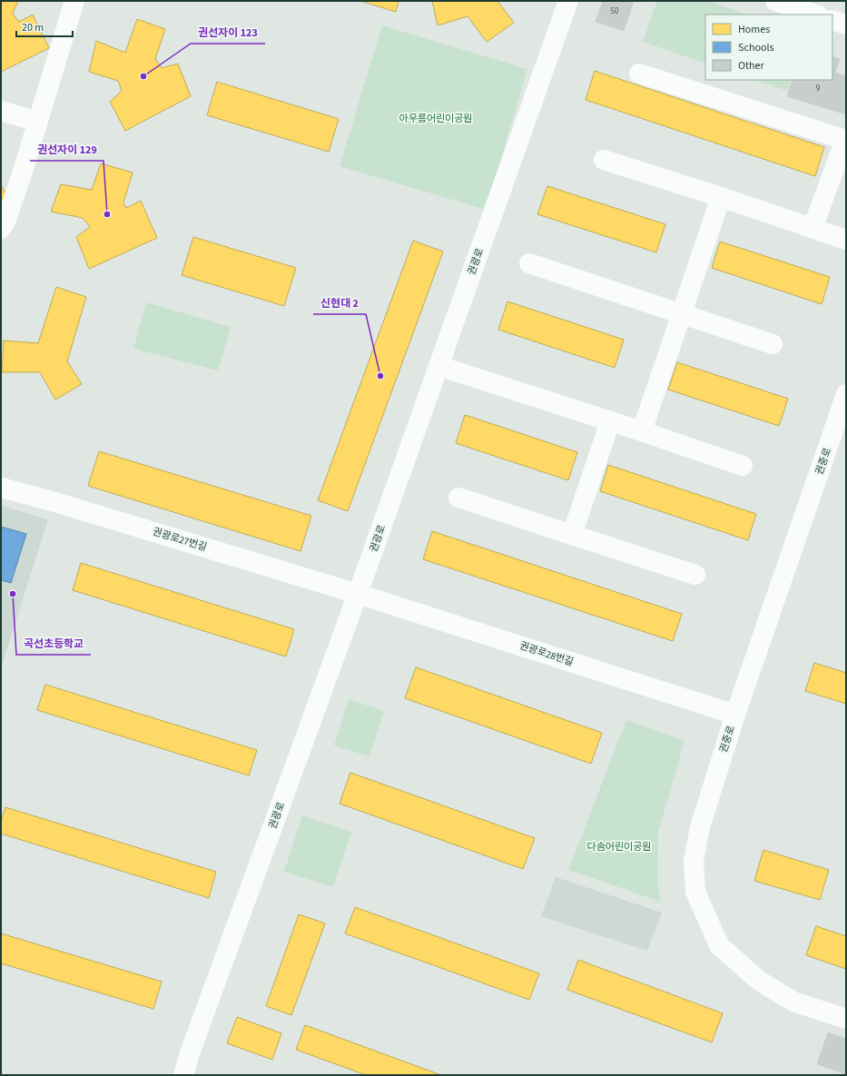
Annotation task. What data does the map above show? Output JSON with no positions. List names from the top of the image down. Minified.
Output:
{"streets":{"street":["권광로","권중로","권광로27번길","권광로28번길"]},"crossings":[["권광로","권광로27번길"],["권광로","권광로28번길"],["권중로","권광로28번길"],["권광로27번길","권광로28번길"]],"parks":["아우름어린이공원","다솜어린이공원"],"places":["권선자이 123","권선자이 129","신현대 2","곡선초등학교"],"house_numbers":["50","9"],"legend":["Homes","Schools","Other"],"scale_bar":"20 m"}
